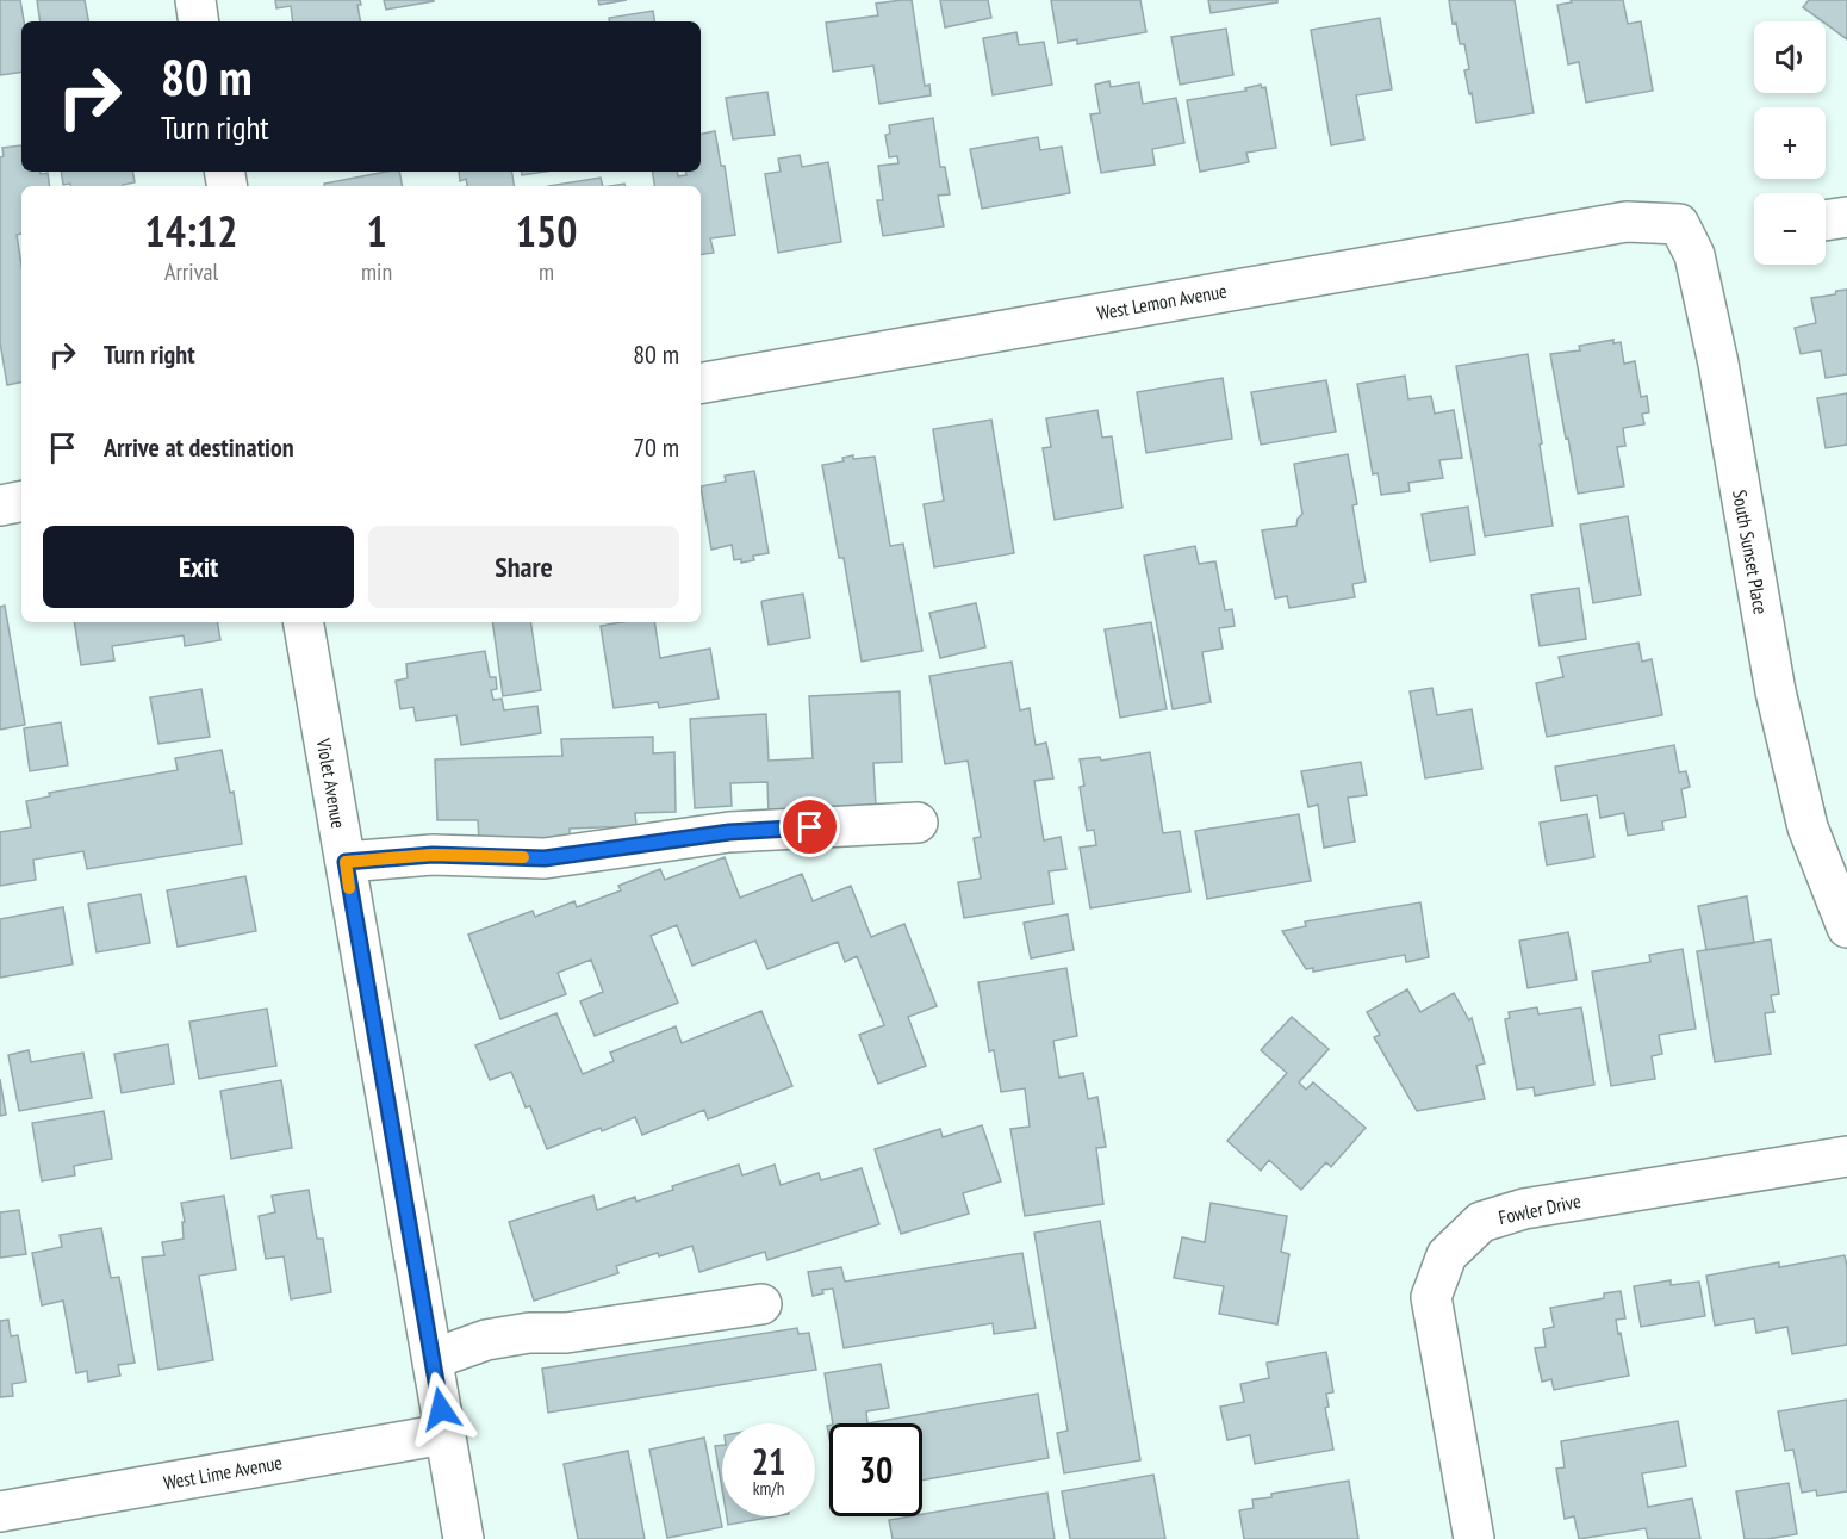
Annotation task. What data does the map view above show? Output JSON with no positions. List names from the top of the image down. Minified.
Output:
{"streets":{"street":["West Lemon Avenue","South Sunset Place","Violet Avenue","Fowler Drive","West Lime Avenue"]},"crossings":[["West Lemon Avenue","South Sunset Place"],["Violet Avenue","West Lime Avenue"]],"page":{"map_buttons":["+","−"],"turn":["80 m","Turn right"],"eta":["14:12","Arrival","1","min","150","m"],"list":[{"name":"Turn right","value":"80 m"},{"name":"Arrive at destination","value":"70 m"}],"buttons":["Exit","Share"],"speed":"21 km/h","limit":"30"}}
